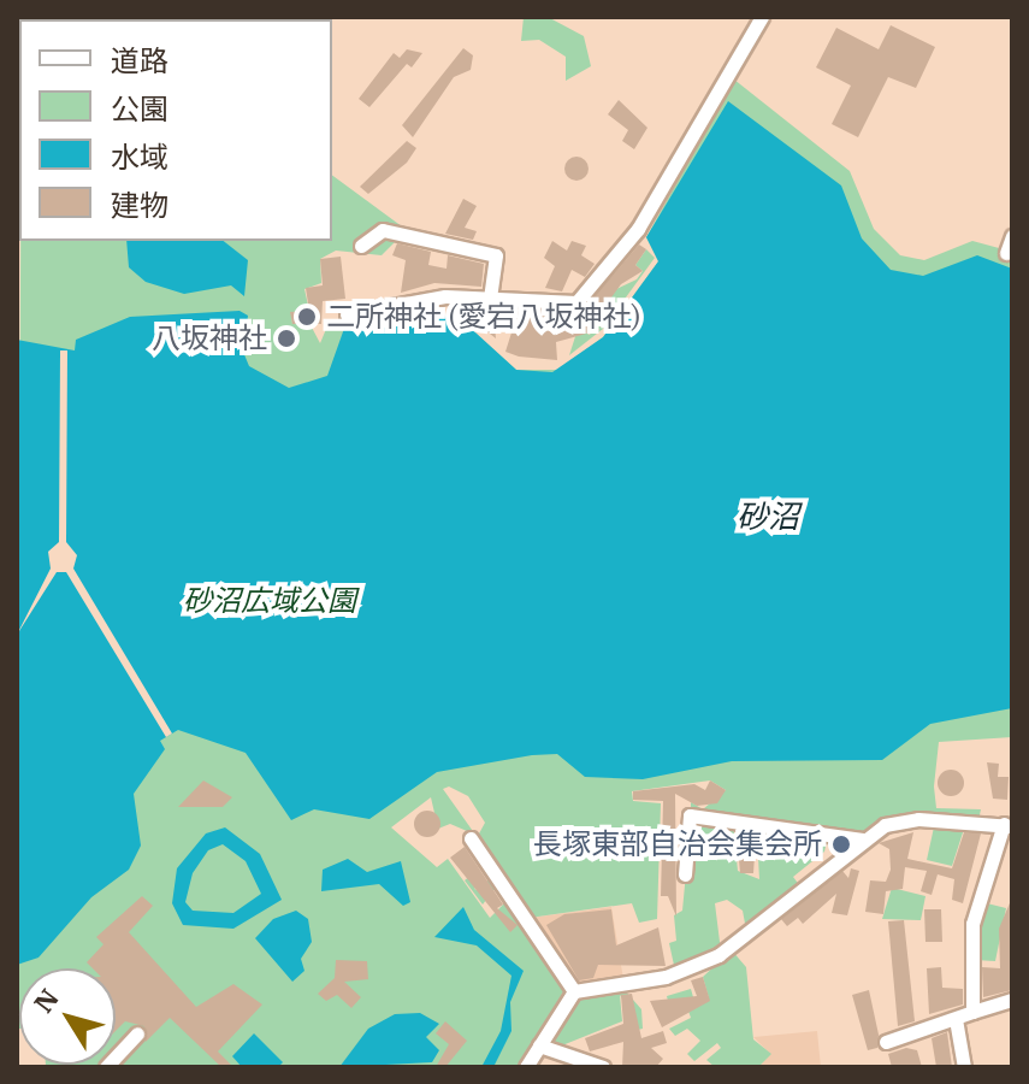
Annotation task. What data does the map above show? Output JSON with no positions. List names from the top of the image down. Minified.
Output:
{"water":["砂沼"],"parks":["砂沼広域公園"],"places":["二所神社 (愛宕八坂神社)","八坂神社","長塚東部自治会集会所"],"legend":["道路","公園","水域","建物"],"north":"top left"}
